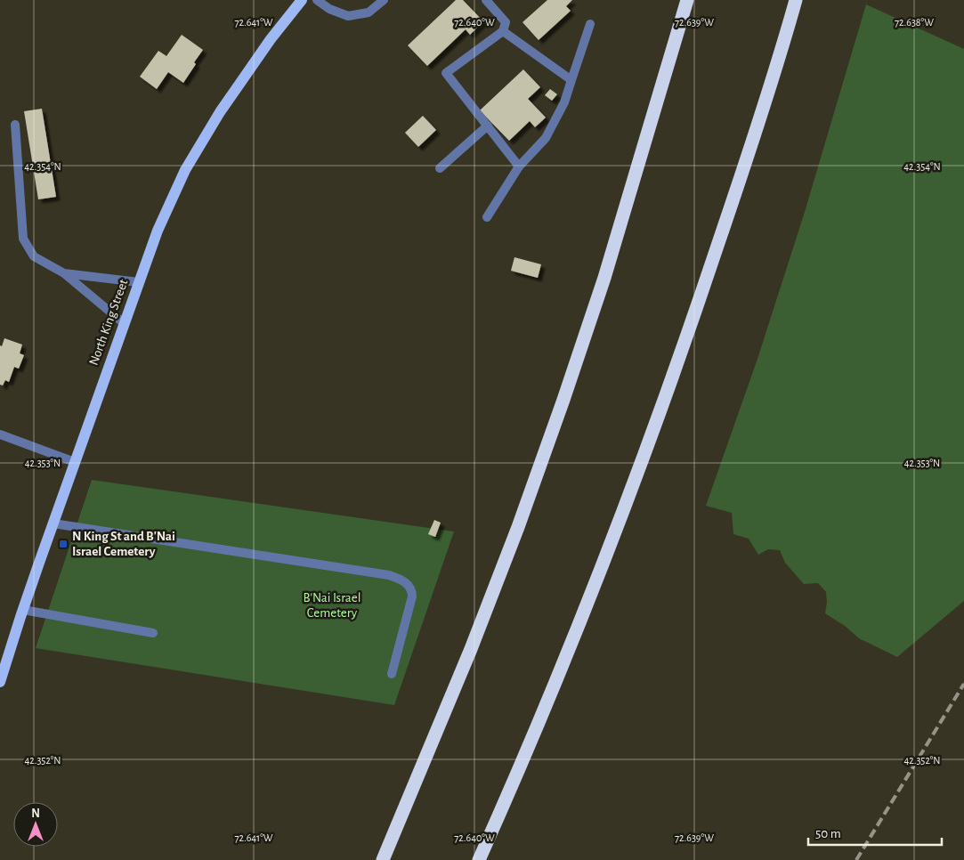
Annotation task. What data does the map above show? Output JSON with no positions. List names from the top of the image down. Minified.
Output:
{"streets":{"main road":["North King Street"]},"parks":["B'Nai Israel Cemetery"],"places":{"transit":["N King St and B'Nai Israel Cemetery"]},"scale_bar":"50 m","north":"top","coordinates":["72.641°W","72.640°W","72.639°W","72.638°W","42.354°N","42.353°N","42.352°N"]}
